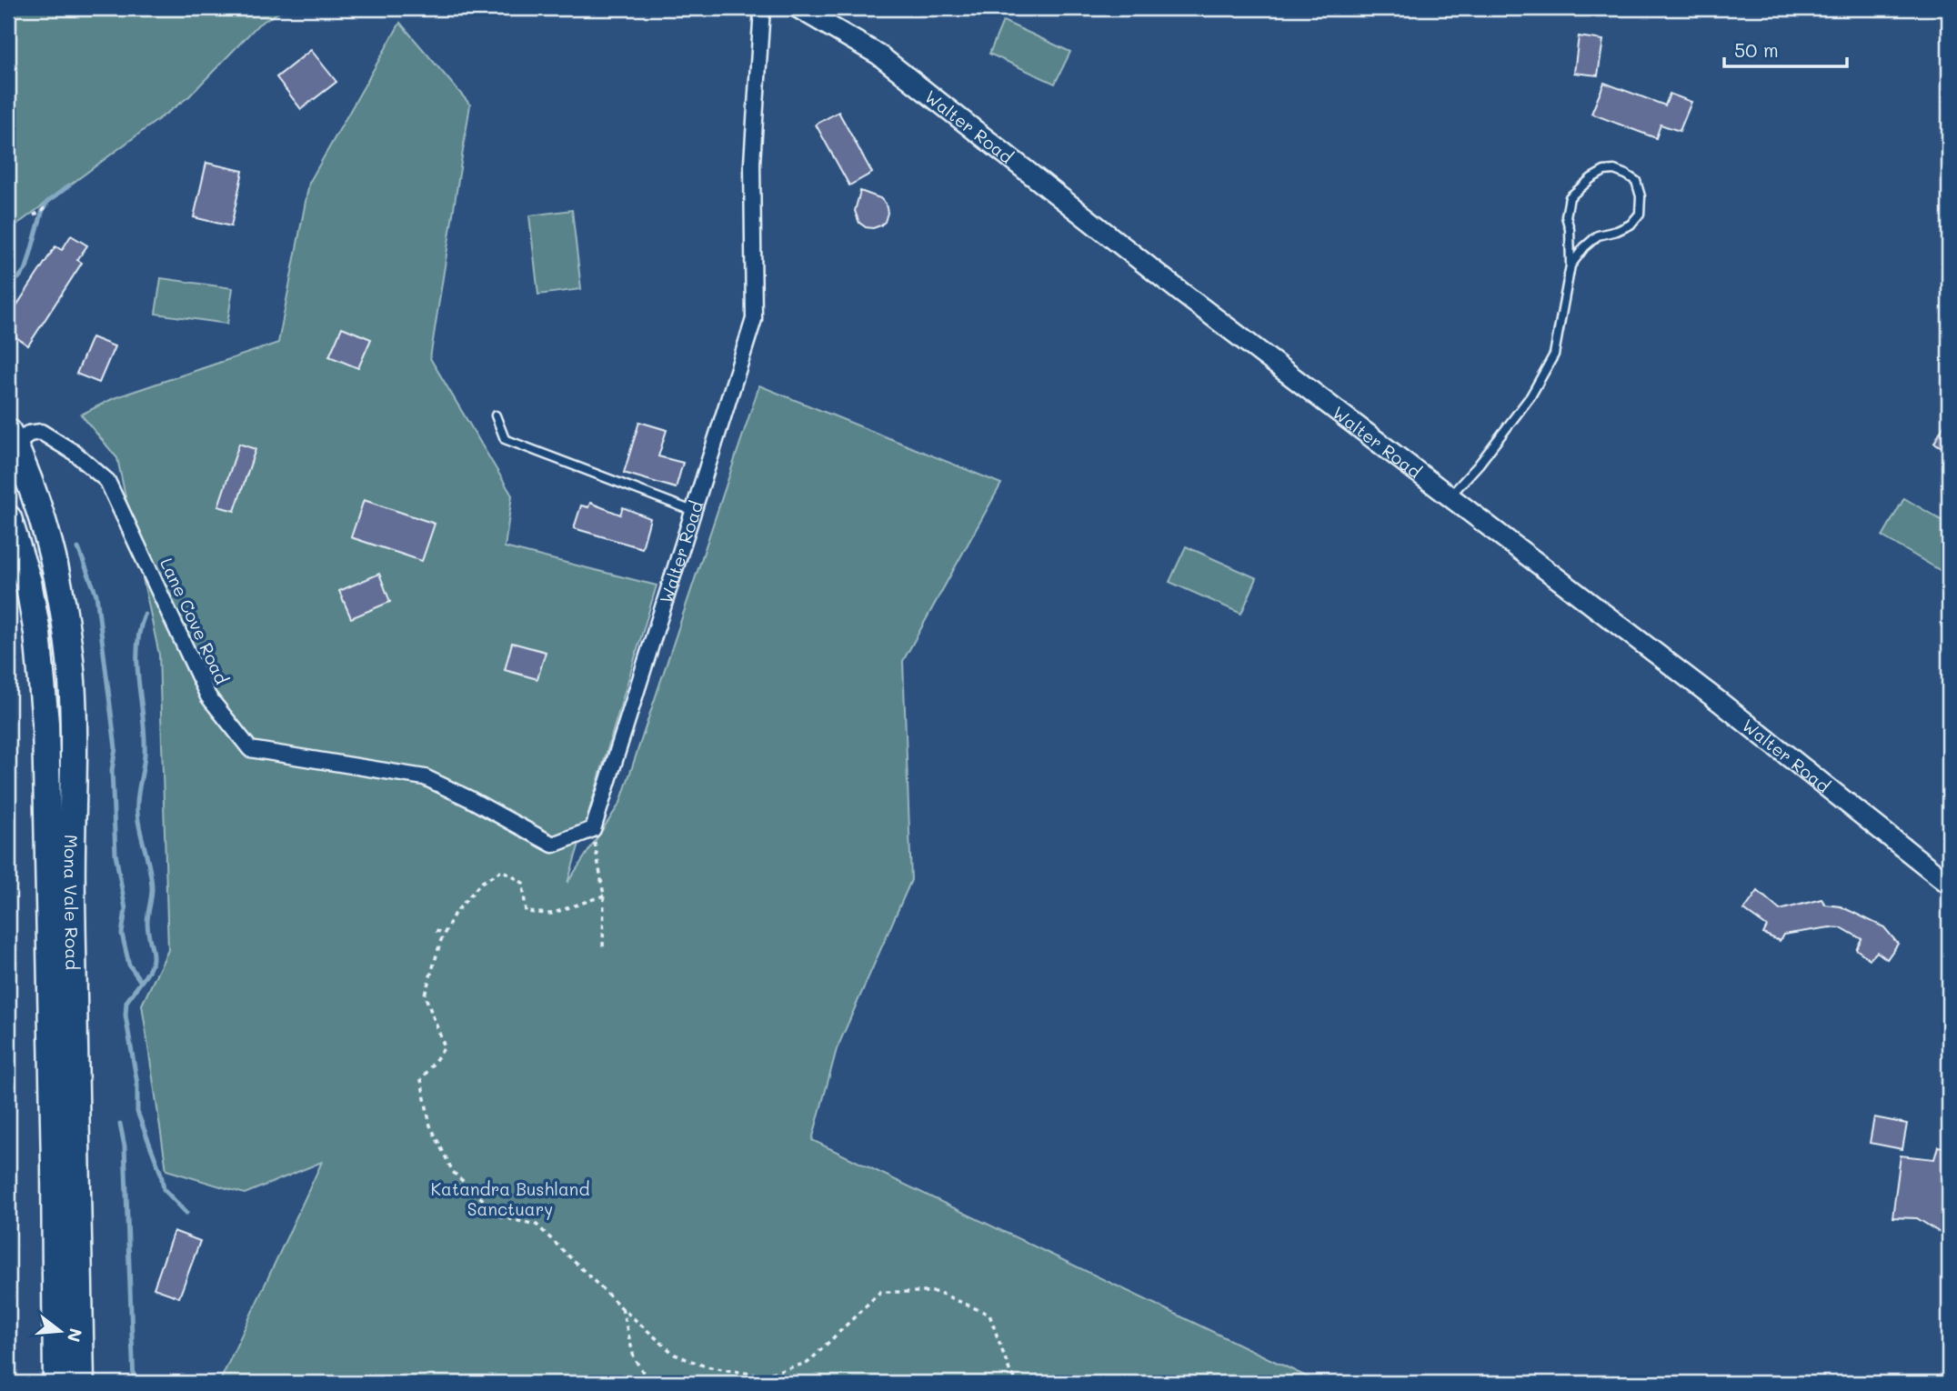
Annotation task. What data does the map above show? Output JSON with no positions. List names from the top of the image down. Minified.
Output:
{"streets":{"highway":["Mona Vale Road"],"street":["Walter Road","Lane Cove Road"]},"crossings":[["Walter Road","Lane Cove Road"],["Lane Cove Road","Mona Vale Road"]],"parks":["Katandra Bushland Sanctuary"],"scale_bar":"50 m","north":"right"}
